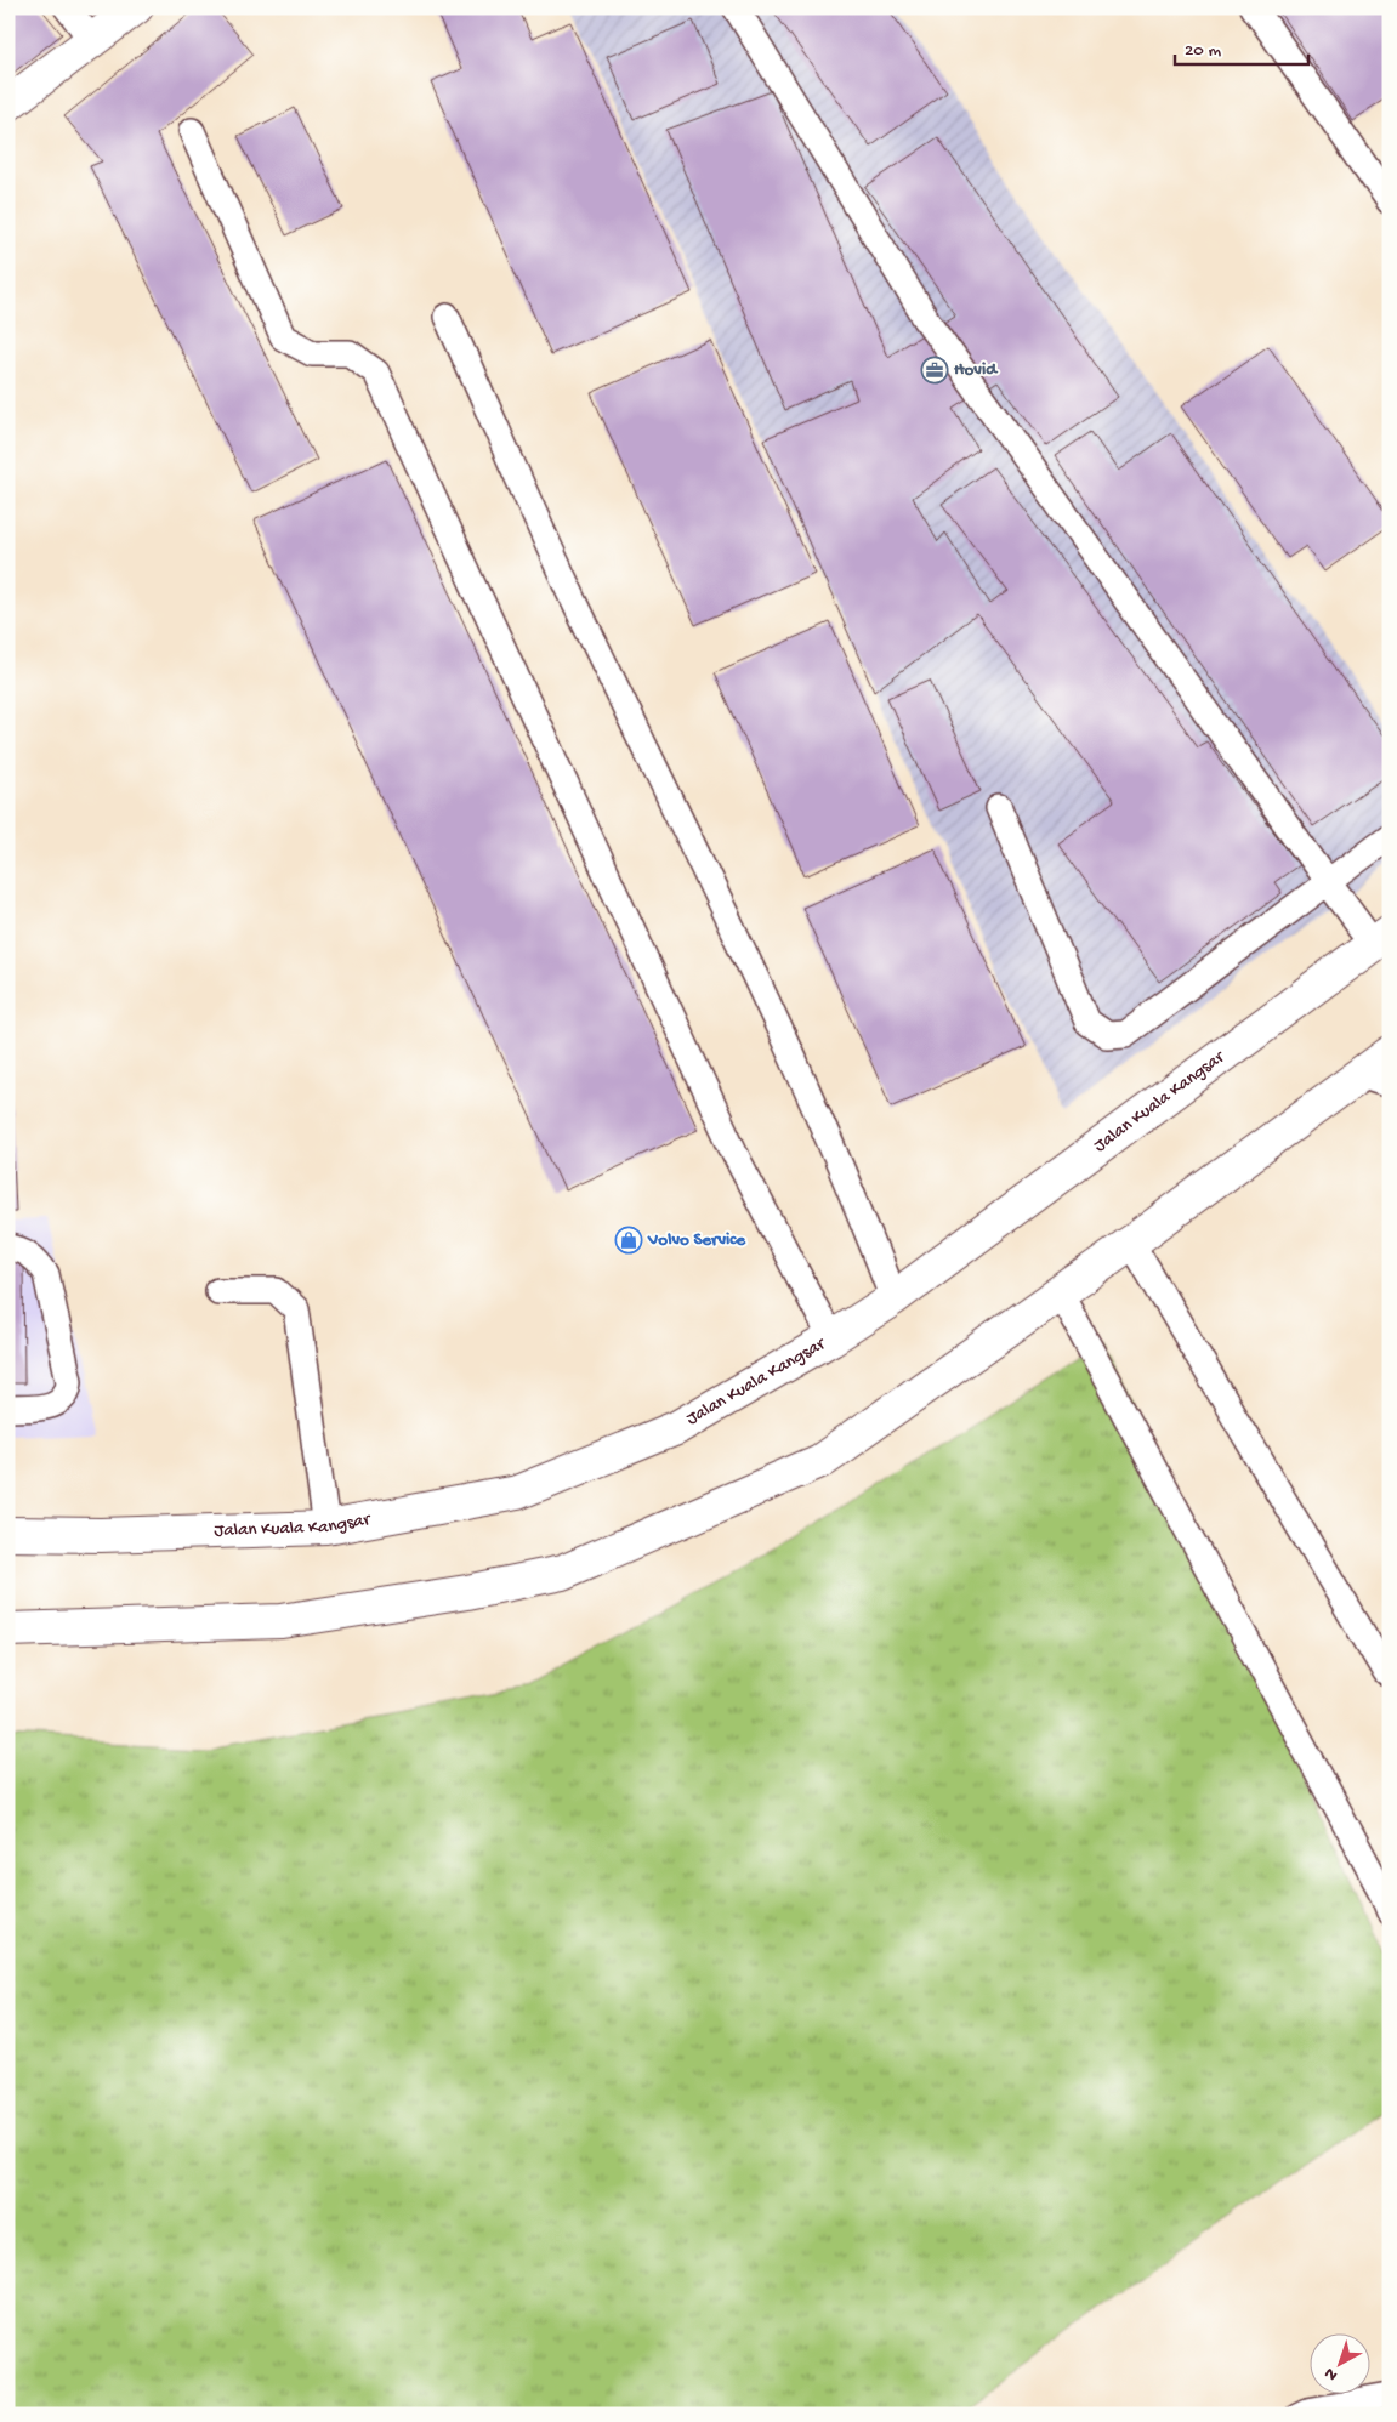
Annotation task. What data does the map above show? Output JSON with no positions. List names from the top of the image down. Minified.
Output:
{"streets":{"main road":["Jalan Kuala Kangsar"]},"places":{"office":["Hovid"],"shop":["Volvo Service"]},"scale_bar":"20 m","north":"bottom left"}
